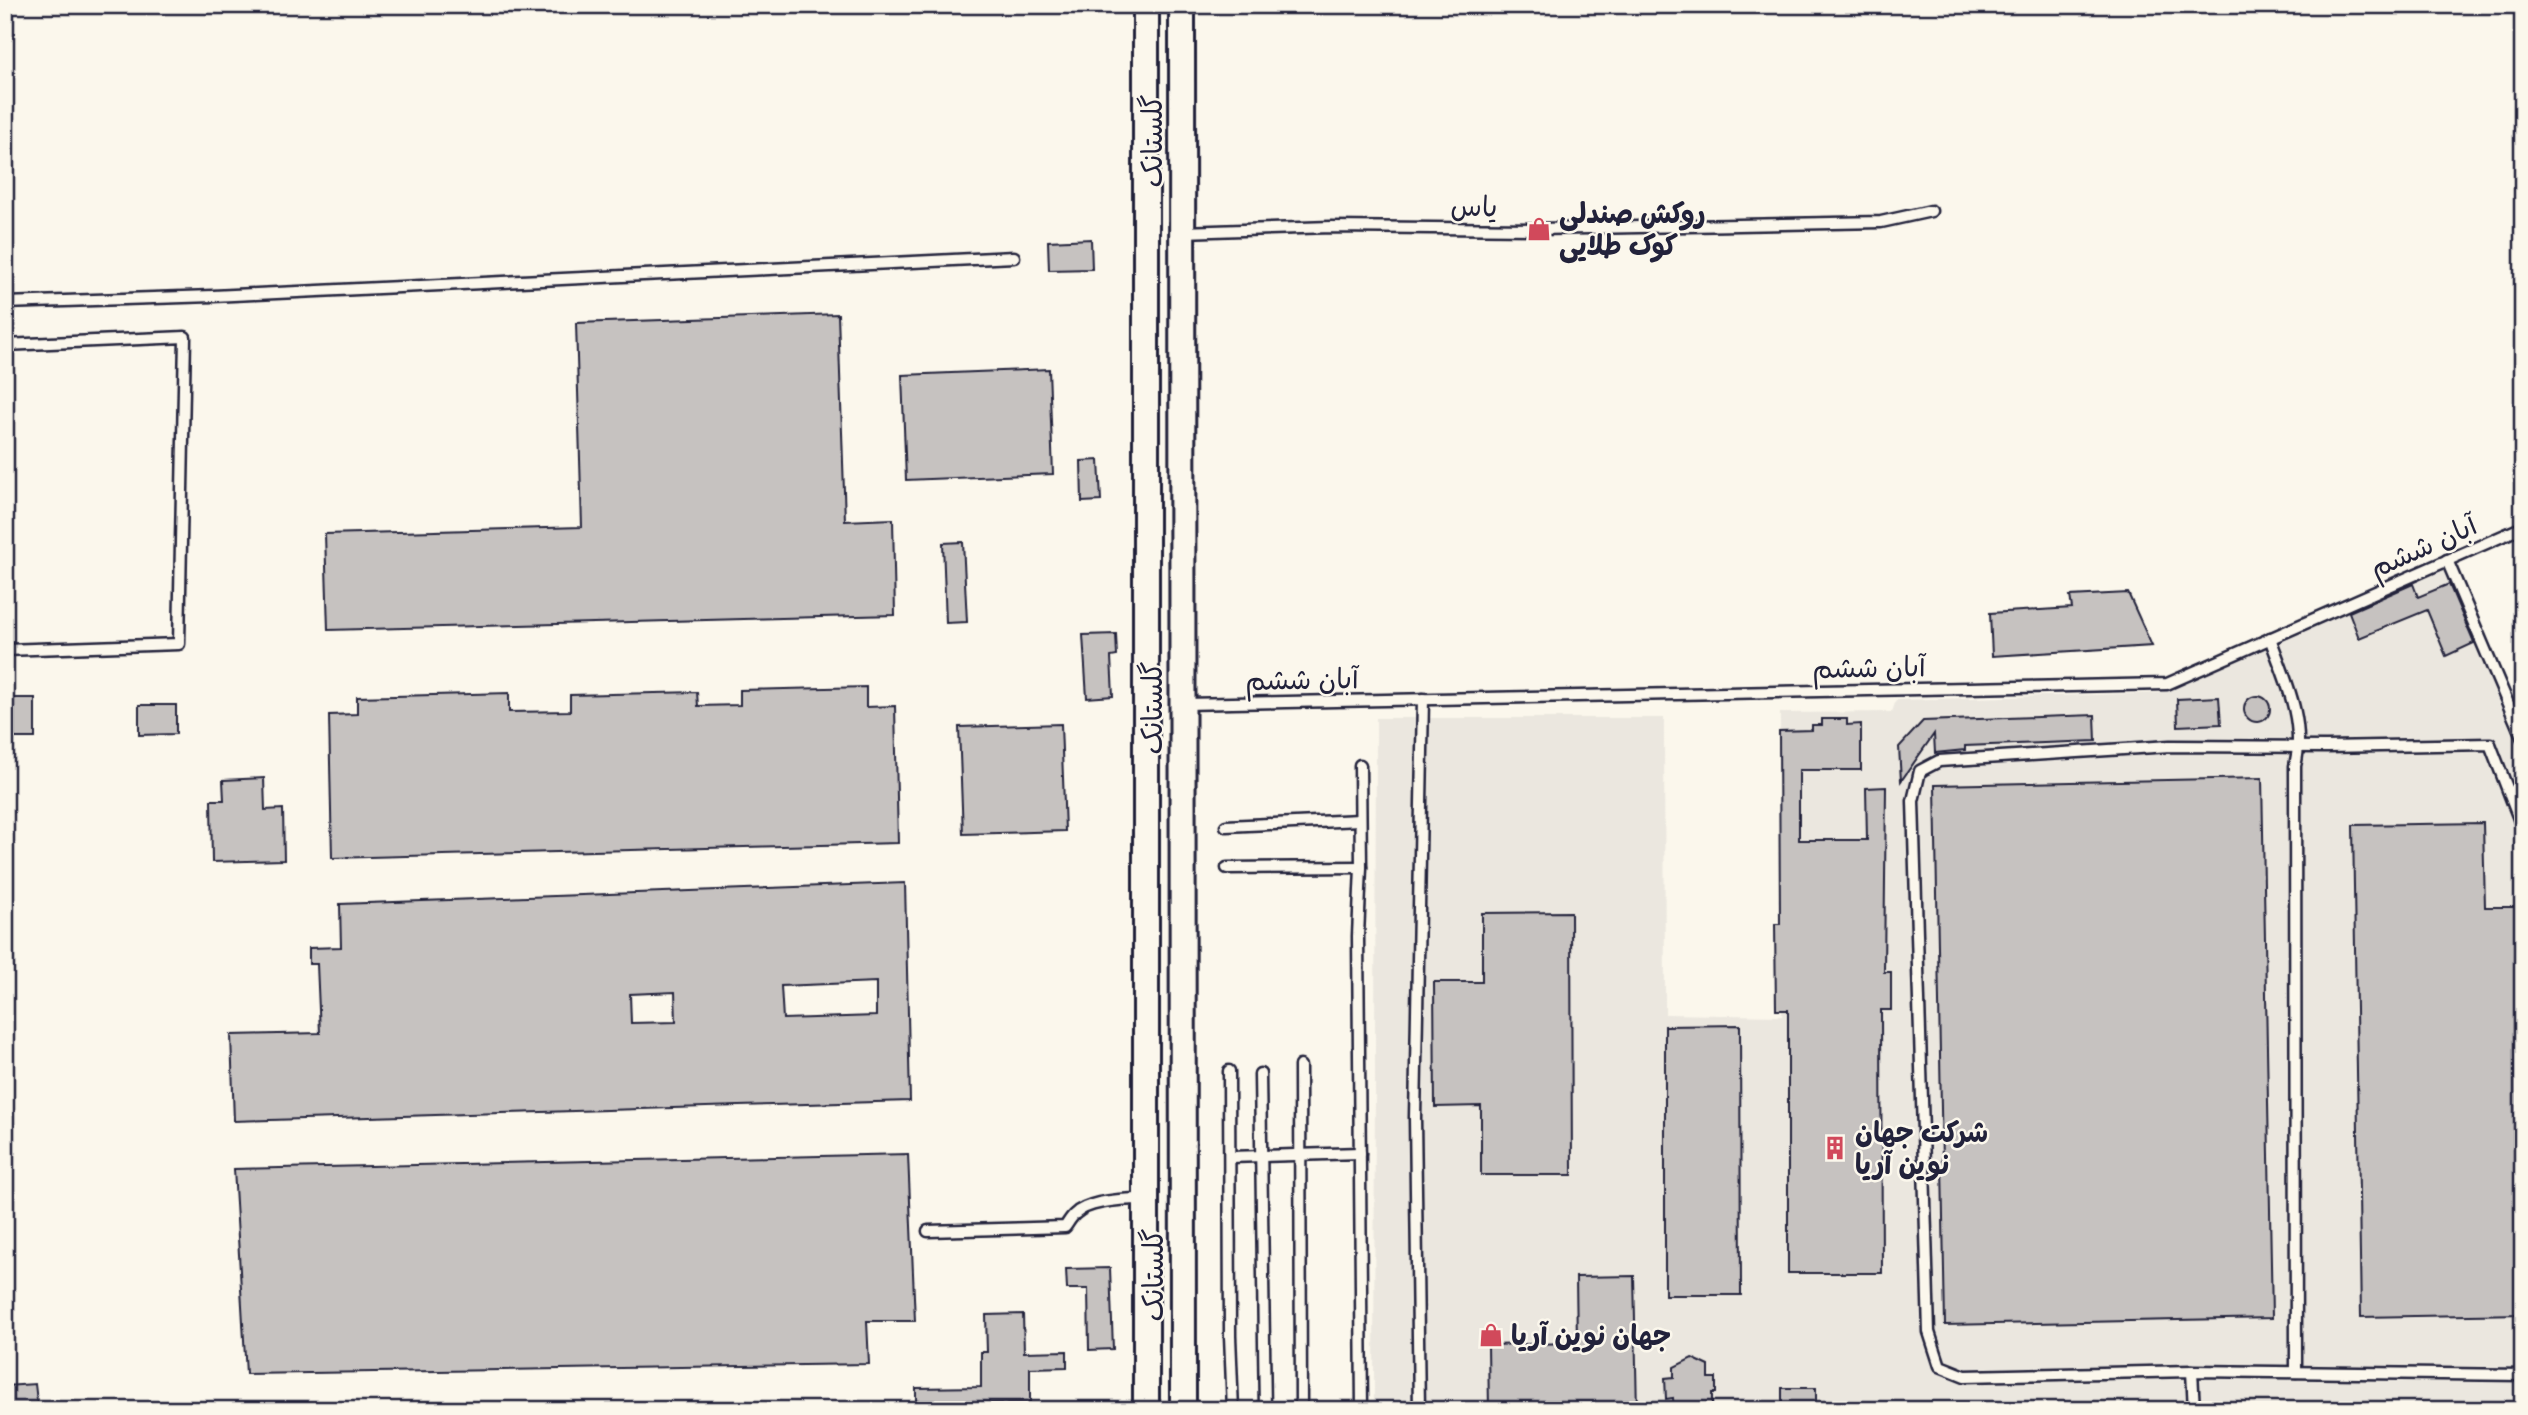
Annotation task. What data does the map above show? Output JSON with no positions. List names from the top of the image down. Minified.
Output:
{"streets":{"street":["گلستانک"],"lane":["یاس","آبان ششم"]},"crossings":[["گلستانک","یاس"],["گلستانک","آبان ششم"]],"places":{"shop":["روکش صندلی کوک طلایی","جهان نوین آریا"],"building":["شرکت جهان نوین آریا"]}}
